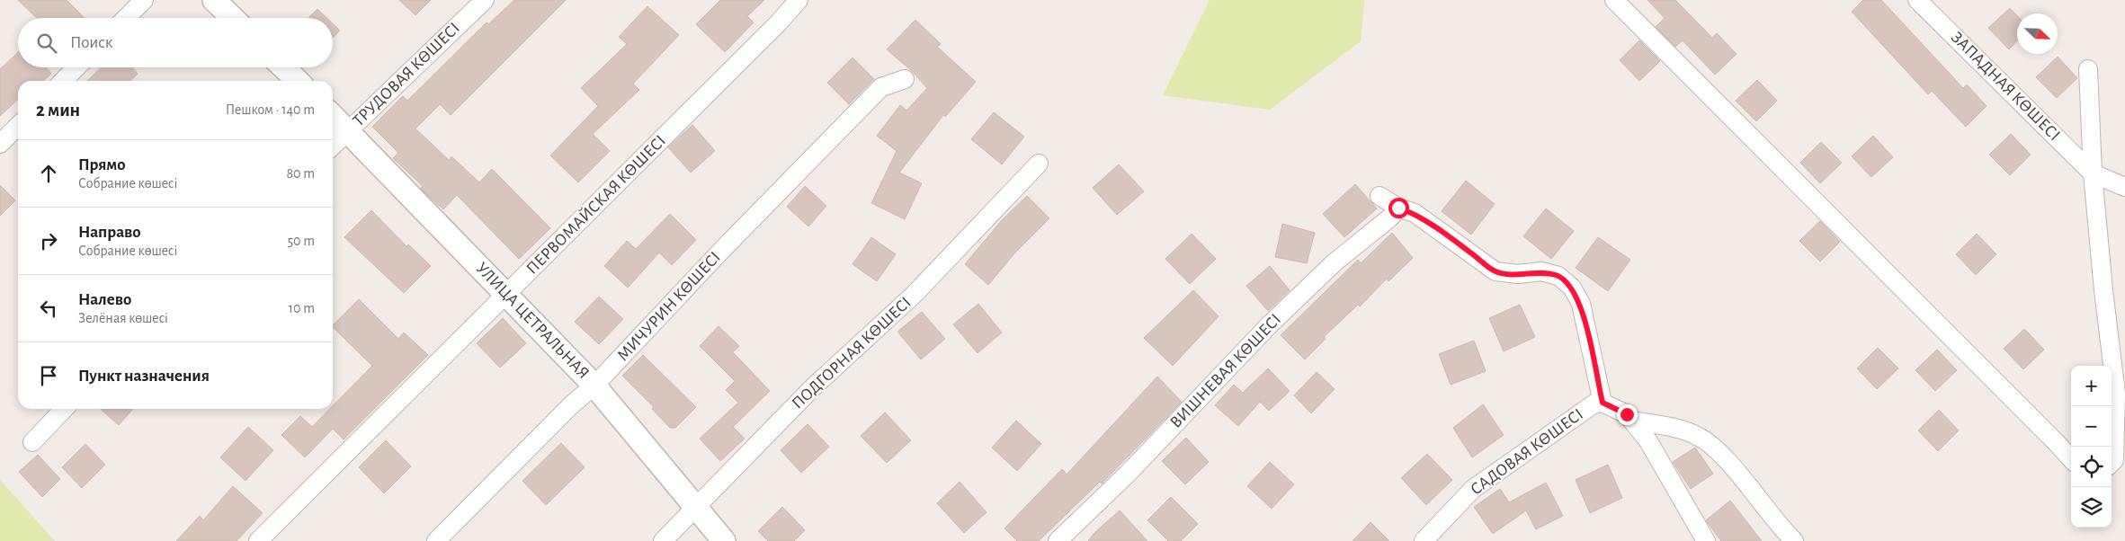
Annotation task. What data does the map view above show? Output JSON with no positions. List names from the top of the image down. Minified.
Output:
{"streets":{"street":["ТРУДОВАЯ КӨШЕСІ","ЗАПАДНАЯ КӨШЕСІ","ПЕРВОМАЙСКАЯ КӨШЕСІ","МИЧУРИН КӨШЕСІ","УЛИЦА ЦЕТРАЛЬНАЯ","ПОДГОРНАЯ КӨШЕСІ","ВИШНЕВАЯ КӨШЕСІ","САДОВАЯ КӨШЕСІ"]},"crossings":[["ТРУДОВАЯ КӨШЕСІ","УЛИЦА ЦЕТРАЛЬНАЯ"],["ПЕРВОМАЙСКАЯ КӨШЕСІ","УЛИЦА ЦЕТРАЛЬНАЯ"],["МИЧУРИН КӨШЕСІ","УЛИЦА ЦЕТРАЛЬНАЯ"],["УЛИЦА ЦЕТРАЛЬНАЯ","ПОДГОРНАЯ КӨШЕСІ"]],"north":"bottom right","page":{"search":"Поиск","heading":["2 мин","Пешком · 140 m"],"list":[["Прямо","Собрание көшесі","80 m"],["Направо","Собрание көшесі","50 m"],["Налево","Зелёная көшесі","10 m"],"Пункт назначения"],"map_buttons":["+","−"]}}
